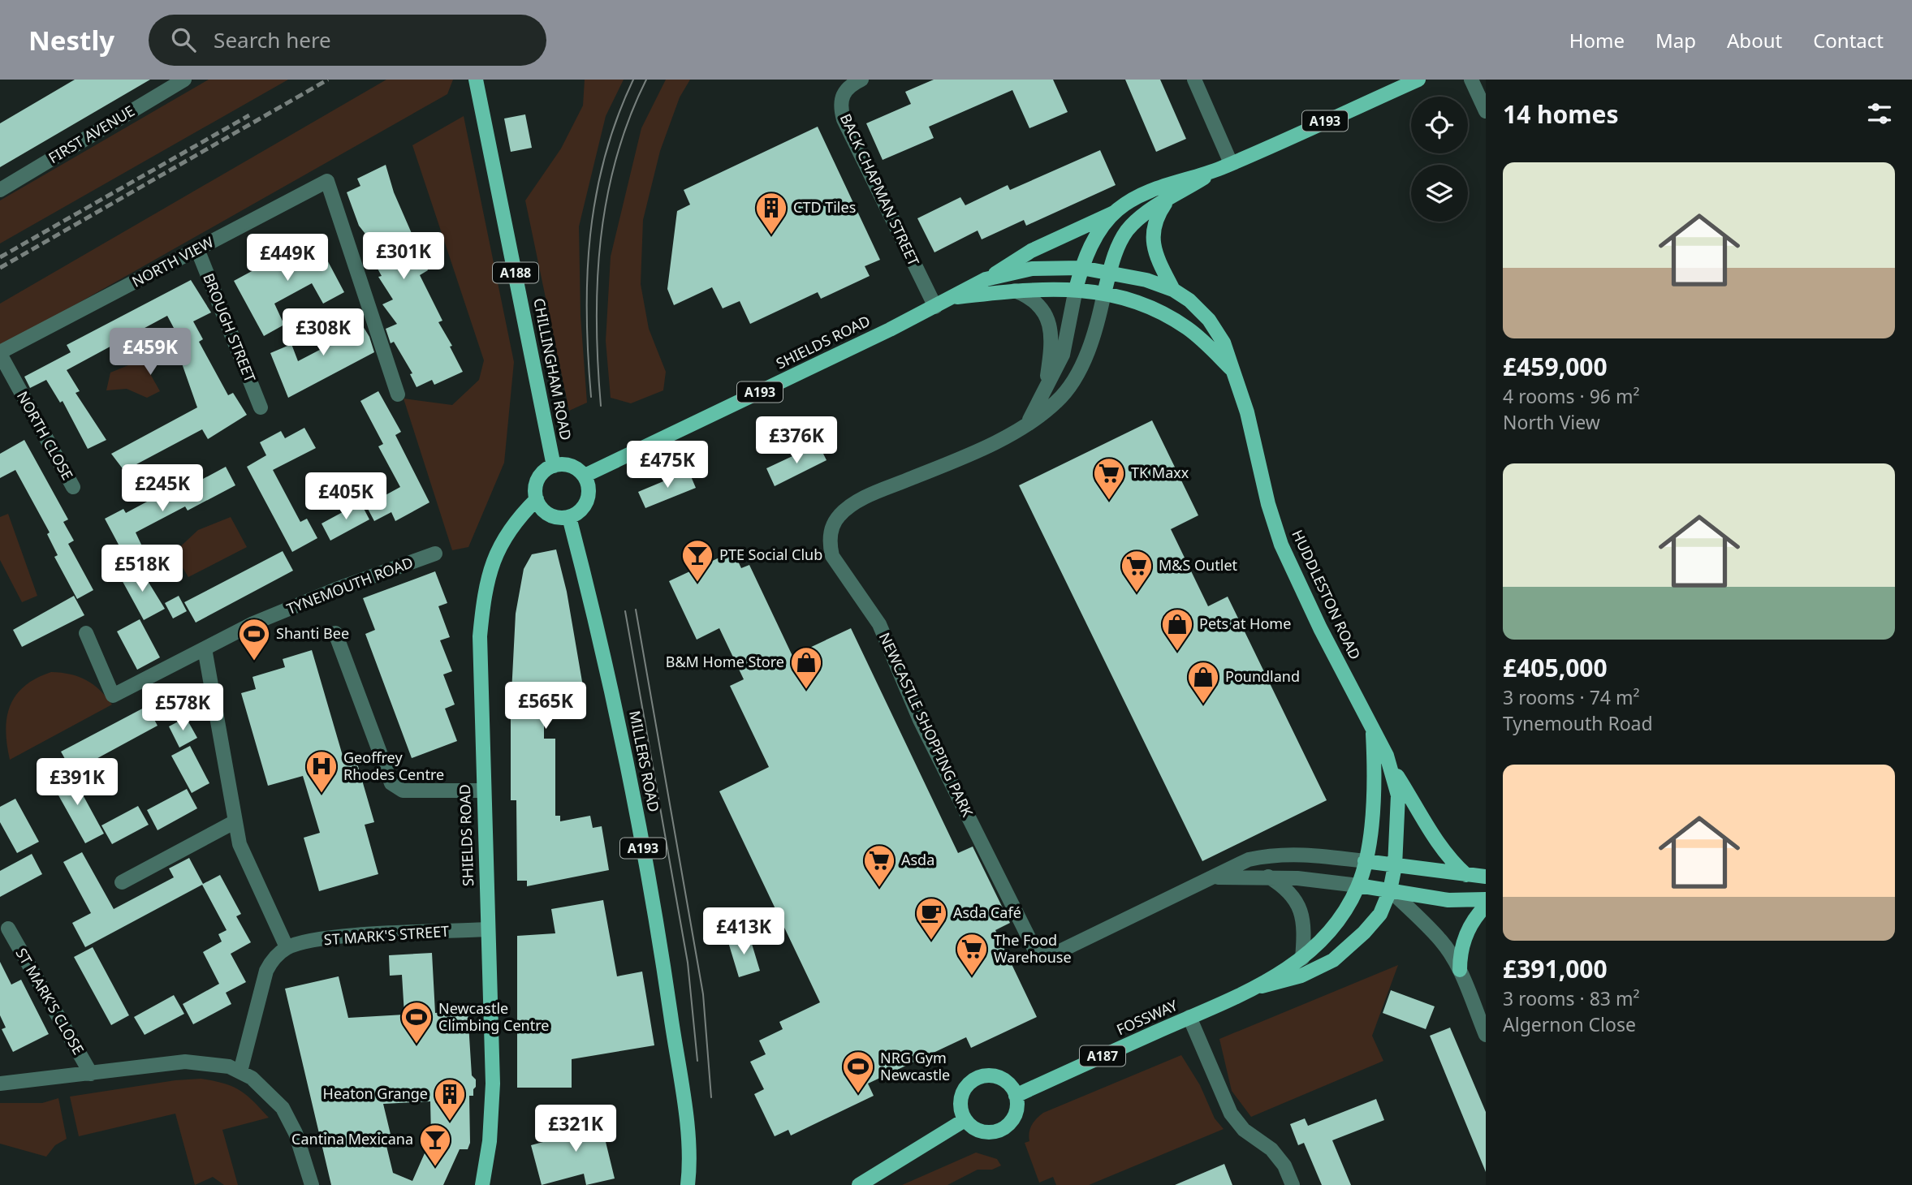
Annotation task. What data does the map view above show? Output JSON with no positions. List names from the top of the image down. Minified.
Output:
{"streets":{"main road":["A193","A188","SHIELDS ROAD","CHILLINGHAM ROAD","HUDDLESTON ROAD","MILLERS ROAD","FOSSWAY","A187"],"street":["FIRST AVENUE","BACK CHAPMAN STREET","NORTH VIEW","BROUGH STREET","NORTH CLOSE","TYNEMOUTH ROAD","NEWCASTLE SHOPPING PARK","ST MARK'S STREET","ST MARK'S CLOSE"]},"crossings":[["A193","SHIELDS ROAD"],["A193","HUDDLESTON ROAD"],["BACK CHAPMAN STREET","SHIELDS ROAD"],["NORTH VIEW","BROUGH STREET"],["NORTH VIEW","NORTH CLOSE"],["SHIELDS ROAD","CHILLINGHAM ROAD"],["SHIELDS ROAD","HUDDLESTON ROAD"],["SHIELDS ROAD","NEWCASTLE SHOPPING PARK"],["SHIELDS ROAD","MILLERS ROAD"],["SHIELDS ROAD","ST MARK'S STREET"],["CHILLINGHAM ROAD","MILLERS ROAD"],["HUDDLESTON ROAD","NEWCASTLE SHOPPING PARK"],["HUDDLESTON ROAD","FOSSWAY"],["NEWCASTLE SHOPPING PARK","FOSSWAY"]],"places":{"building":["CTD Tiles","Heaton Grange"],"supermarket":["TK Maxx","M&S Outlet","Asda","The Food Warehouse"],"bar":["PTE Social Club","Cantina Mexicana"],"shop":["Pets at Home","B&M Home Store","Poundland"],"sports":["Shanti Bee","Newcastle Climbing Centre","NRG Gym Newcastle"],"hospital":["Geoffrey Rhodes Centre"],"cafe":["Asda Café"]},"page":{"header":"Nestly","search":"Search here","nav":["Home","Map","About","Contact"],"heading":"14 homes","list":[{"name":"£459,000","note":"4 rooms · 96 m² · North View"},{"name":"£405,000","note":"3 rooms · 74 m² · Tynemouth Road"},{"name":"£391,000","note":"3 rooms · 83 m² · Algernon Close"}],"price":["£301K","£449K","£308K","£459K","£376K","£475K","£245K","£405K","£518K","£565K","£578K","£391K","£413K","£321K"]}}
